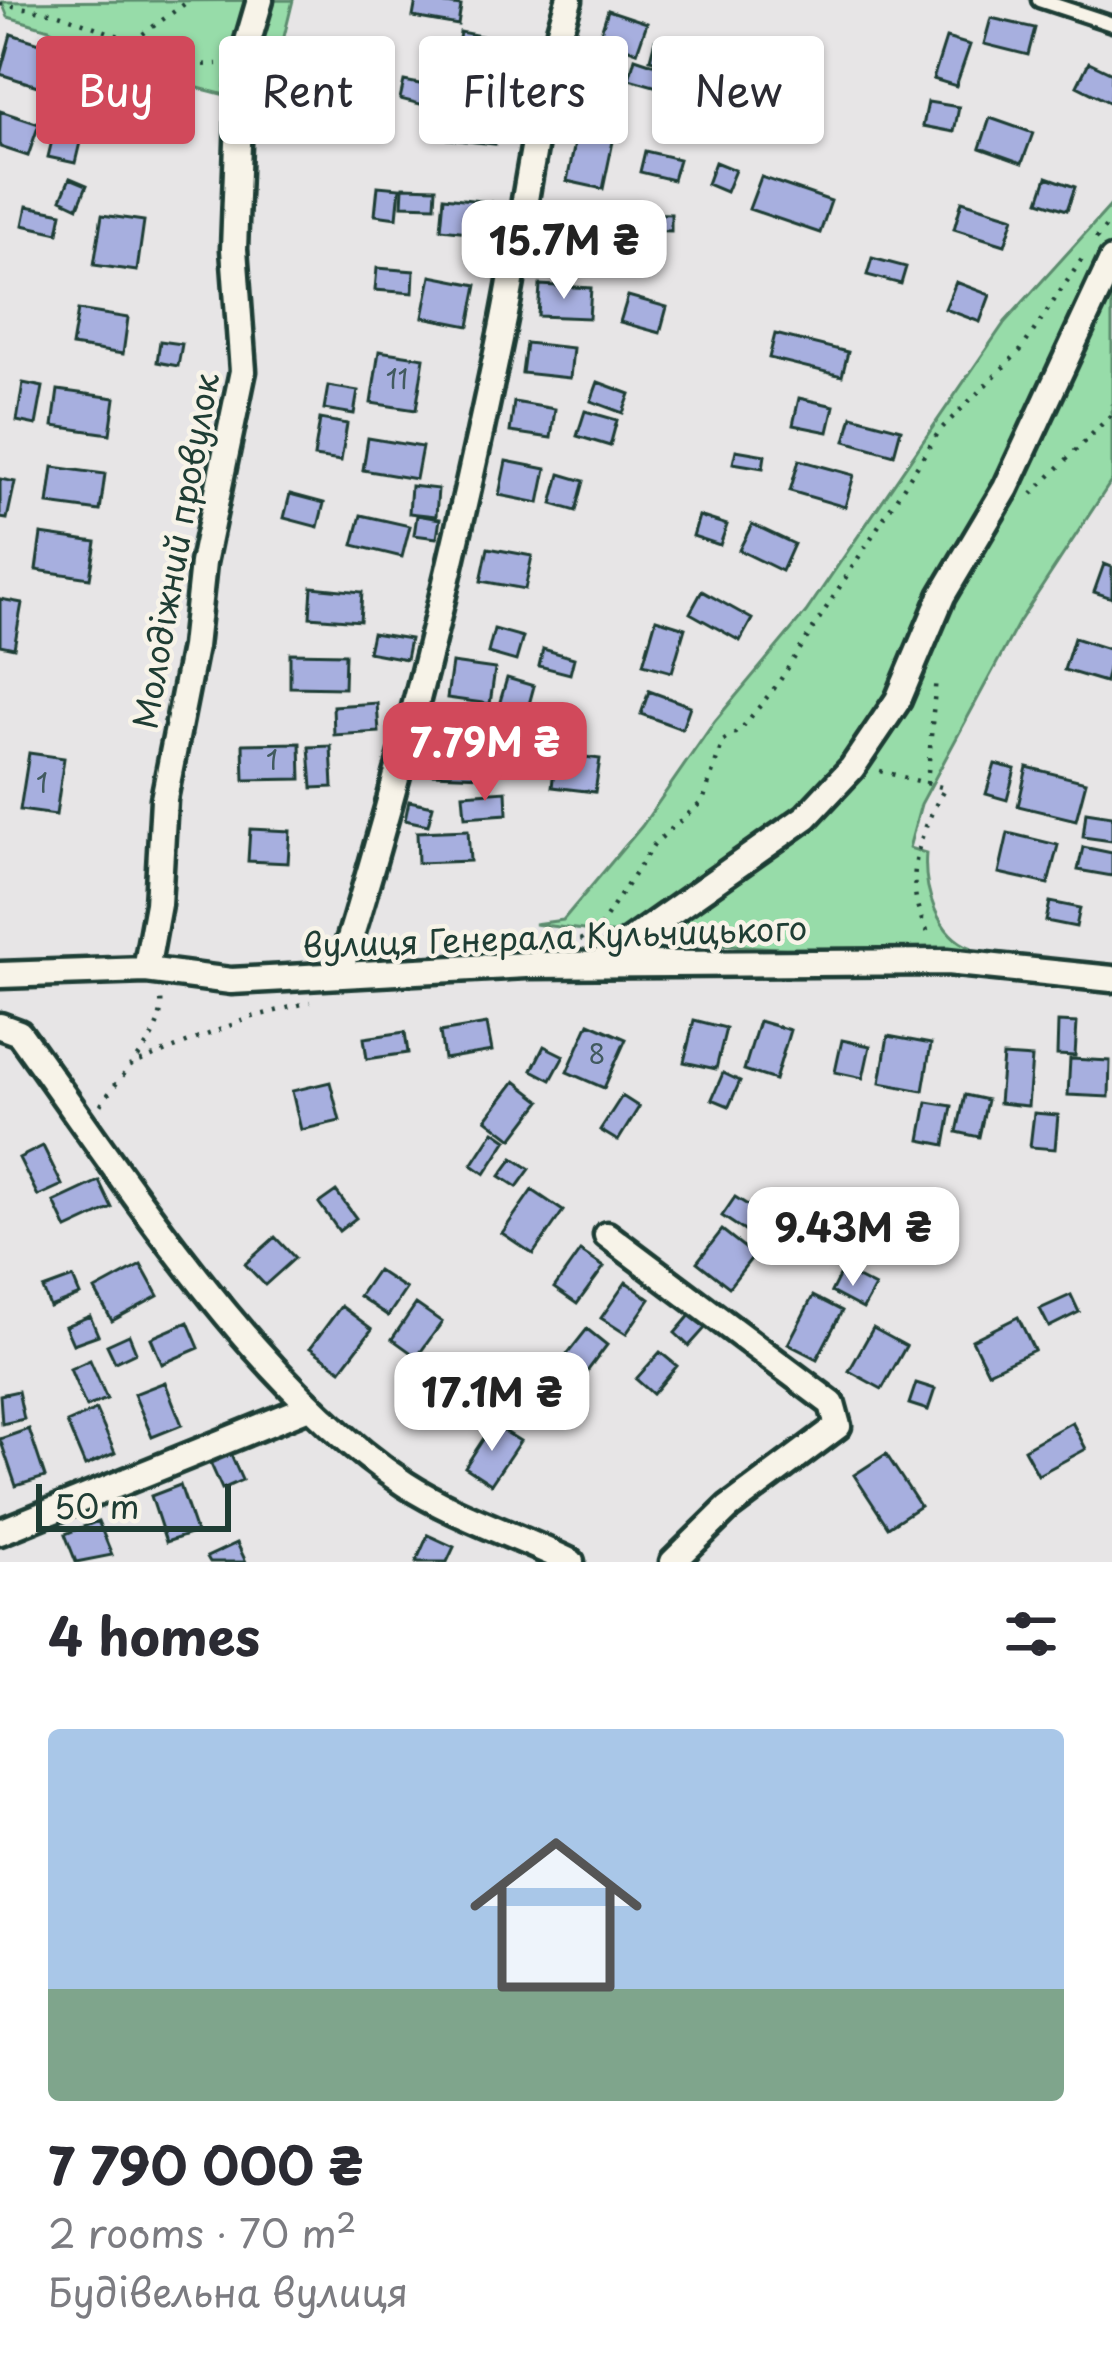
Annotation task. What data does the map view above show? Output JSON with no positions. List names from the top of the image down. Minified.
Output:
{"streets":{"street":["Молодіжний провулок","вулиця Генерала Кульчицького"]},"crossings":[["Молодіжний провулок","вулиця Генерала Кульчицького"]],"house_numbers":["11","1","1","8"],"scale_bar":"50 m","page":{"chip":["Buy","Rent","Filters","New"],"price":["15.7M ₴","7.79M ₴","9.43M ₴","17.1M ₴"],"scale":"50 m","heading":"4 homes","list":[{"name":"7 790 000 ₴","note":"2 rooms · 70 m² · Будівельна вулиця"}]}}
